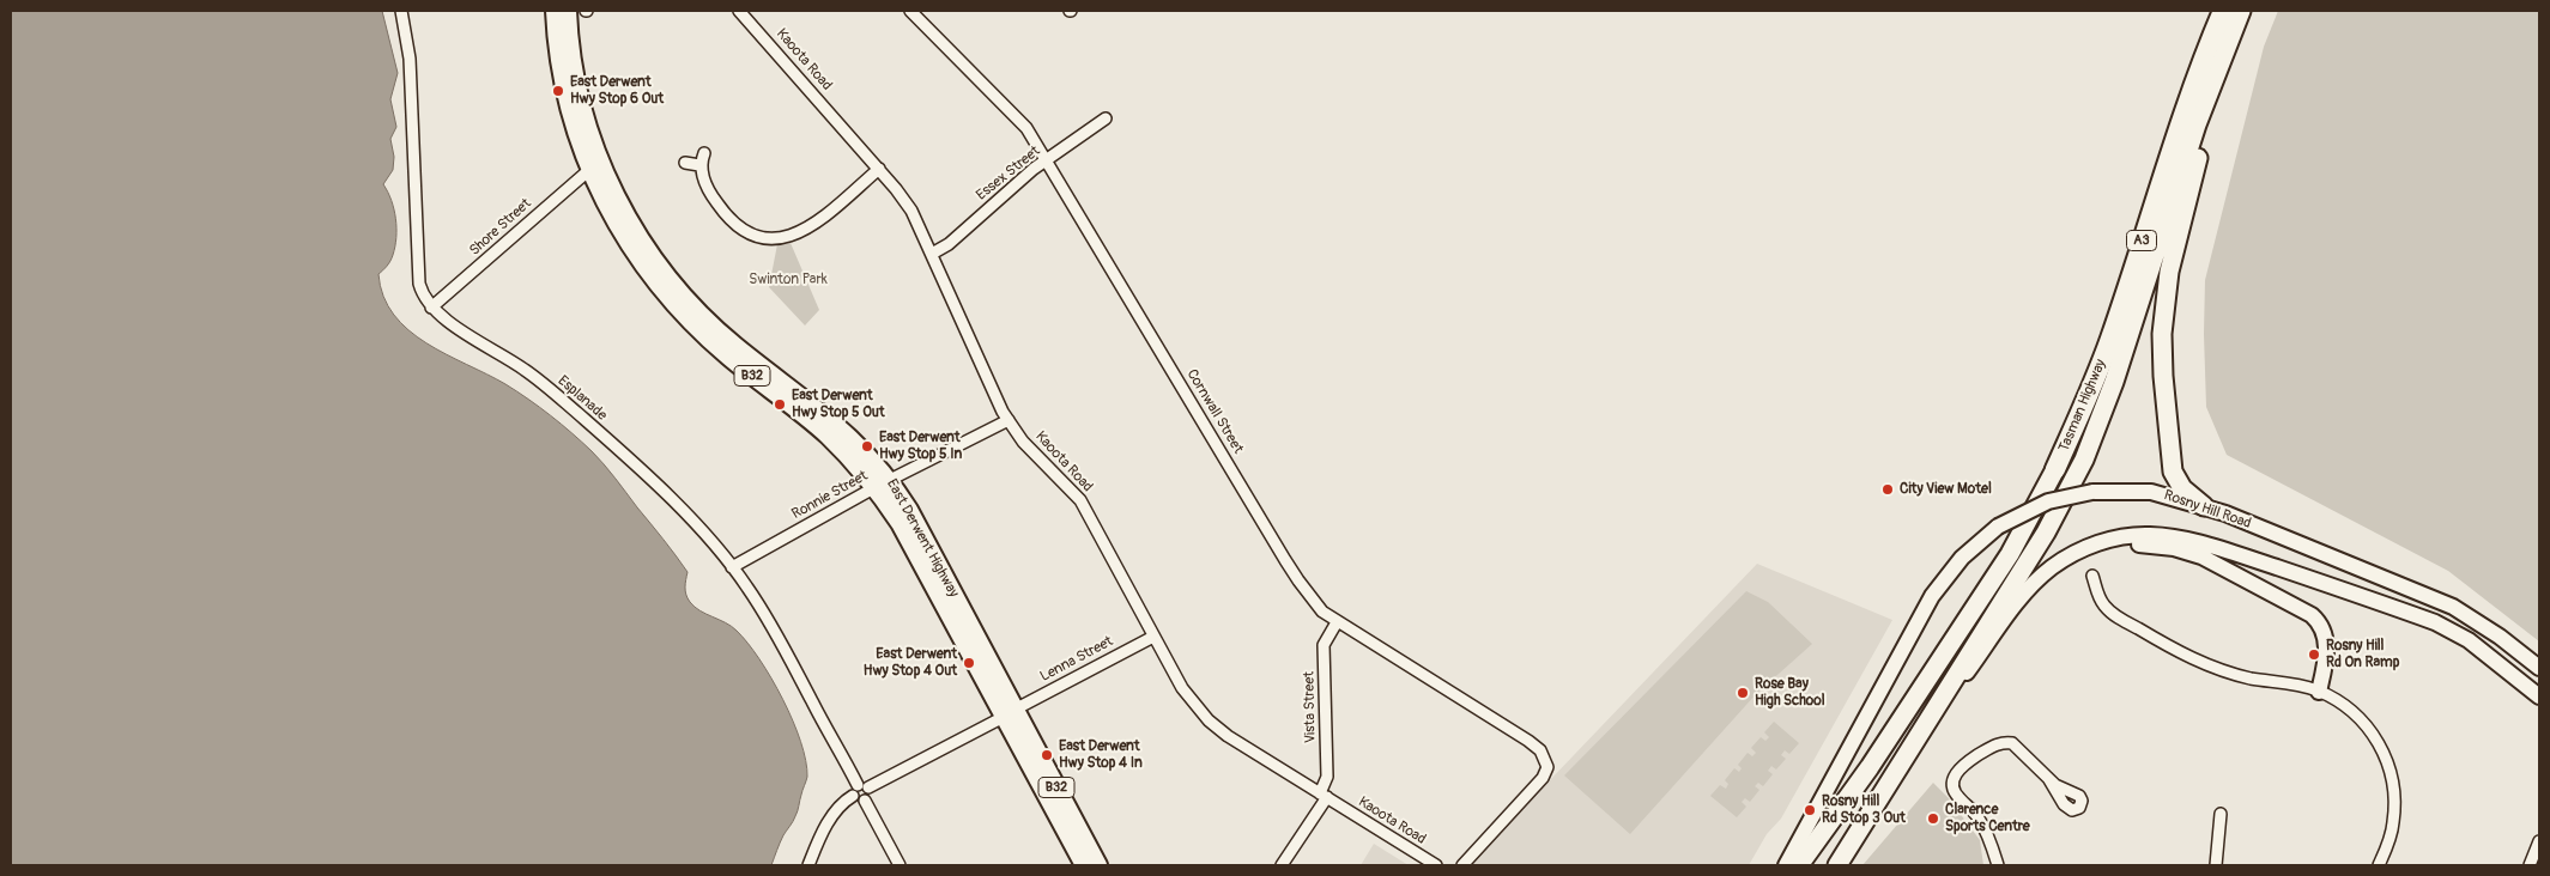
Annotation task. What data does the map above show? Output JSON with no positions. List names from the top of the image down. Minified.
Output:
{"streets":{"highway":["A3","Tasman Highway"],"main road":["B32","Rosny Hill Road","East Derwent Highway"],"street":["Kaoota Road","Essex Street","Shore Street","Esplanade","Cornwall Street","Ronnie Street","Lenna Street","Vista Street"]},"crossings":[["Kaoota Road","Essex Street"],["Kaoota Road","Ronnie Street"],["Kaoota Road","Lenna Street"],["Kaoota Road","Vista Street"],["Essex Street","Cornwall Street"],["Shore Street","Esplanade"],["Shore Street","East Derwent Highway"],["Esplanade","Ronnie Street"],["Esplanade","Lenna Street"],["Cornwall Street","Vista Street"],["Ronnie Street","East Derwent Highway"],["East Derwent Highway","Lenna Street"]],"parks":["Swinton Park"],"places":["East Derwent Hwy Stop 6 Out","East Derwent Hwy Stop 5 Out","East Derwent Hwy Stop 5 In","City View Motel","Rosny Hill Rd On Ramp","East Derwent Hwy Stop 4 Out","Rose Bay High School","East Derwent Hwy Stop 4 In","Rosny Hill Rd Stop 3 Out","Clarence Sports Centre"]}
